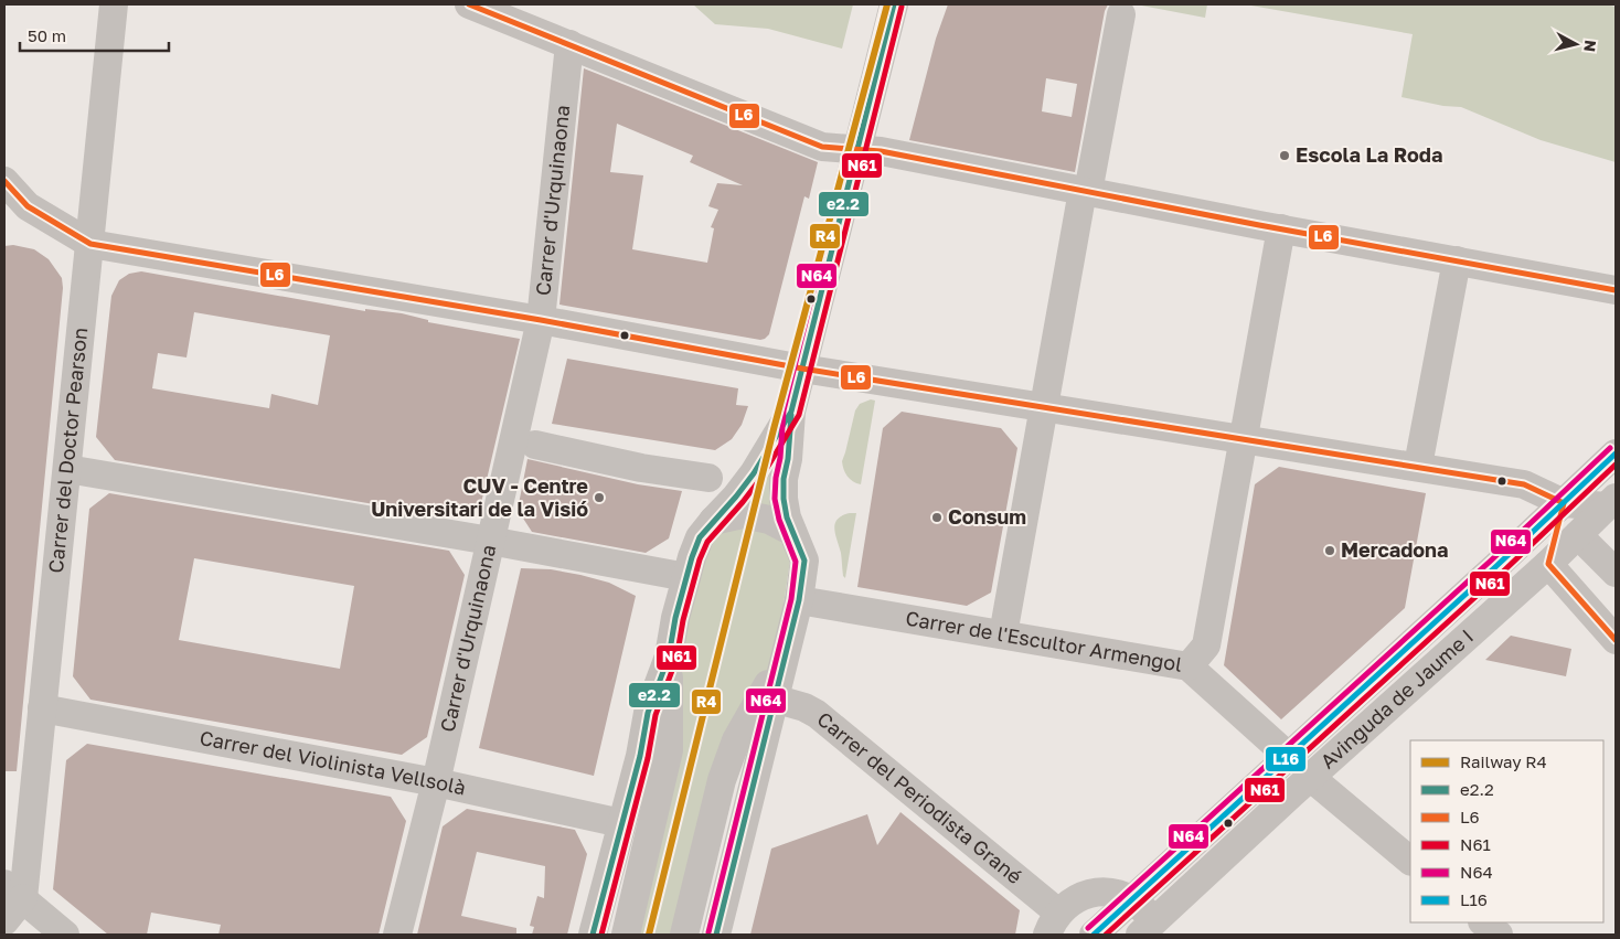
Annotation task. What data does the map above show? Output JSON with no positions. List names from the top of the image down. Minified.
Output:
{"streets":{"street":["Carrer d'Urquinaona","Carrer del Doctor Pearson","Carrer de l'Escultor Armengol","Avinguda de Jaume I","Carrer del Violinista Vellsolà","Carrer del Periodista Grané"]},"crossings":[["Carrer d'Urquinaona","Carrer del Violinista Vellsolà"],["Carrer del Doctor Pearson","Carrer del Violinista Vellsolà"],["Carrer de l'Escultor Armengol","Avinguda de Jaume I"],["Avinguda de Jaume I","Carrer del Periodista Grané"]],"places":["Escola La Roda","CUV - Centre Universitari de la Visió","Consum","Mercadona"],"lines":["rail line R4","transit line e2.2","transit line L6","transit line N64","transit line N61","transit line L16"],"legend":["Railway R4","e2.2","L6","N61","N64","L16"],"scale_bar":"50 m","north":"right"}
